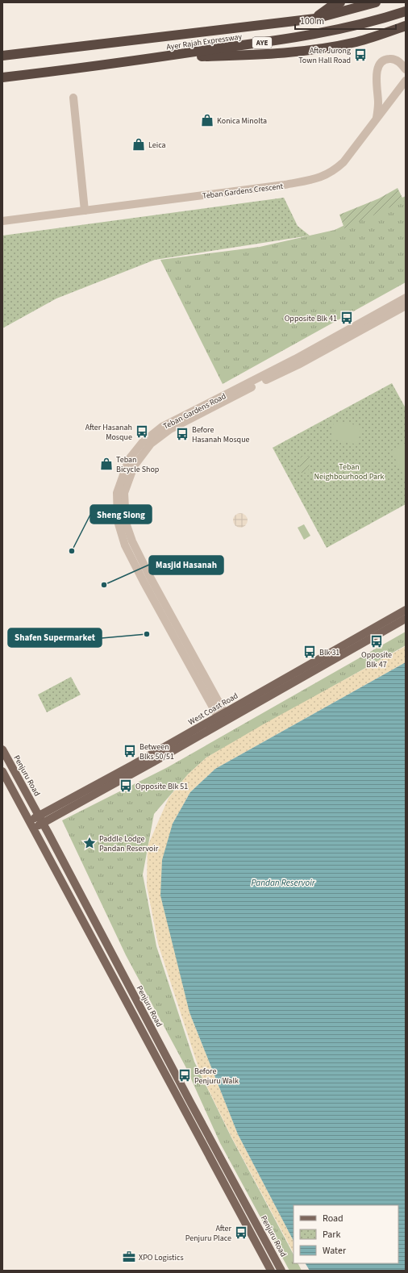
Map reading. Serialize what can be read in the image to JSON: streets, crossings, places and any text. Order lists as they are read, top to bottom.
{
  "streets": {
    "highway": ["Ayer Rajah Expressway", "AYE"],
    "main road": ["West Coast Road", "Penjuru Road"],
    "street": ["Teban Gardens Crescent", "Teban Gardens Road"]
  },
  "crossings": [
    ["Teban Gardens Road", "West Coast Road"],
    ["West Coast Road", "Penjuru Road"]
  ],
  "water": ["Pandan Reservoir"],
  "parks": ["Teban Neighbourhood Park"],
  "places": {
    "bus stop": [
      "After Jurong Town Hall Road",
      "Opposite Blk 41",
      "After Hasanah Mosque",
      "Before Hasanah Mosque",
      "Opposite Blk 47",
      "Blk 31",
      "Between Blks 50/51",
      "Opposite Blk 51",
      "Before Penjuru Walk",
      "After Penjuru Place"
    ],
    "shop": ["Konica Minolta", "Leica", "Teban Bicycle Shop"],
    "other": ["Sheng Siong", "Masjid Hasanah", "Shafen Supermarket"],
    "place": ["Paddle Lodge Pandan Reservoir"],
    "office": ["XPO Logistics"]
  },
  "legend": ["Road", "Park", "Water"],
  "scale_bar": "100 m"
}
